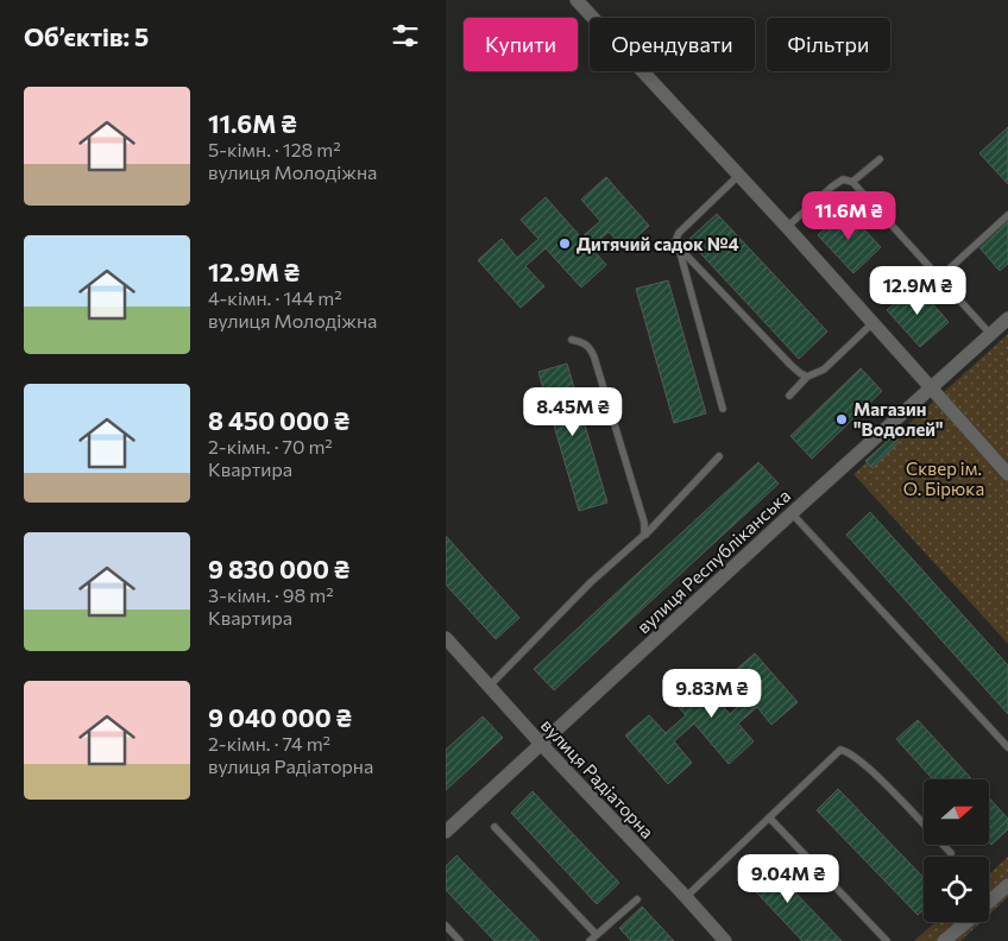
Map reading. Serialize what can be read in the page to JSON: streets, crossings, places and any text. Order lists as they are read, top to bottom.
{
  "streets": {
    "street": ["вулиця Республіканська", "вулиця Радіаторна"]
  },
  "crossings": [
    ["вулиця Республіканська", "вулиця Радіаторна"]
  ],
  "parks": ["Сквер ім. О. Бірюка"],
  "places": ["Дитячий садок №4", "Магазин \"Водолей\""],
  "north": "right",
  "page": {
    "heading": "Об’єктів: 5",
    "chip": ["Купити", "Орендувати", "Фільтри"],
    "list": [
      {
        "name": "11.6M ₴",
        "note": "5-кімн. · 128 m² · вулиця Молодіжна"
      },
      {
        "name": "12.9M ₴",
        "note": "4-кімн. · 144 m² · вулиця Молодіжна"
      },
      {
        "name": "8 450 000 ₴",
        "note": "2-кімн. · 70 m² · Квартира"
      },
      {
        "name": "9 830 000 ₴",
        "note": "3-кімн. · 98 m² · Квартира"
      },
      {
        "name": "9 040 000 ₴",
        "note": "2-кімн. · 74 m² · вулиця Радіаторна"
      }
    ],
    "price": [
      "11.6M ₴",
      "12.9M ₴",
      "8.45M ₴",
      "9.83M ₴",
      "9.04M ₴"
    ]
  }
}
